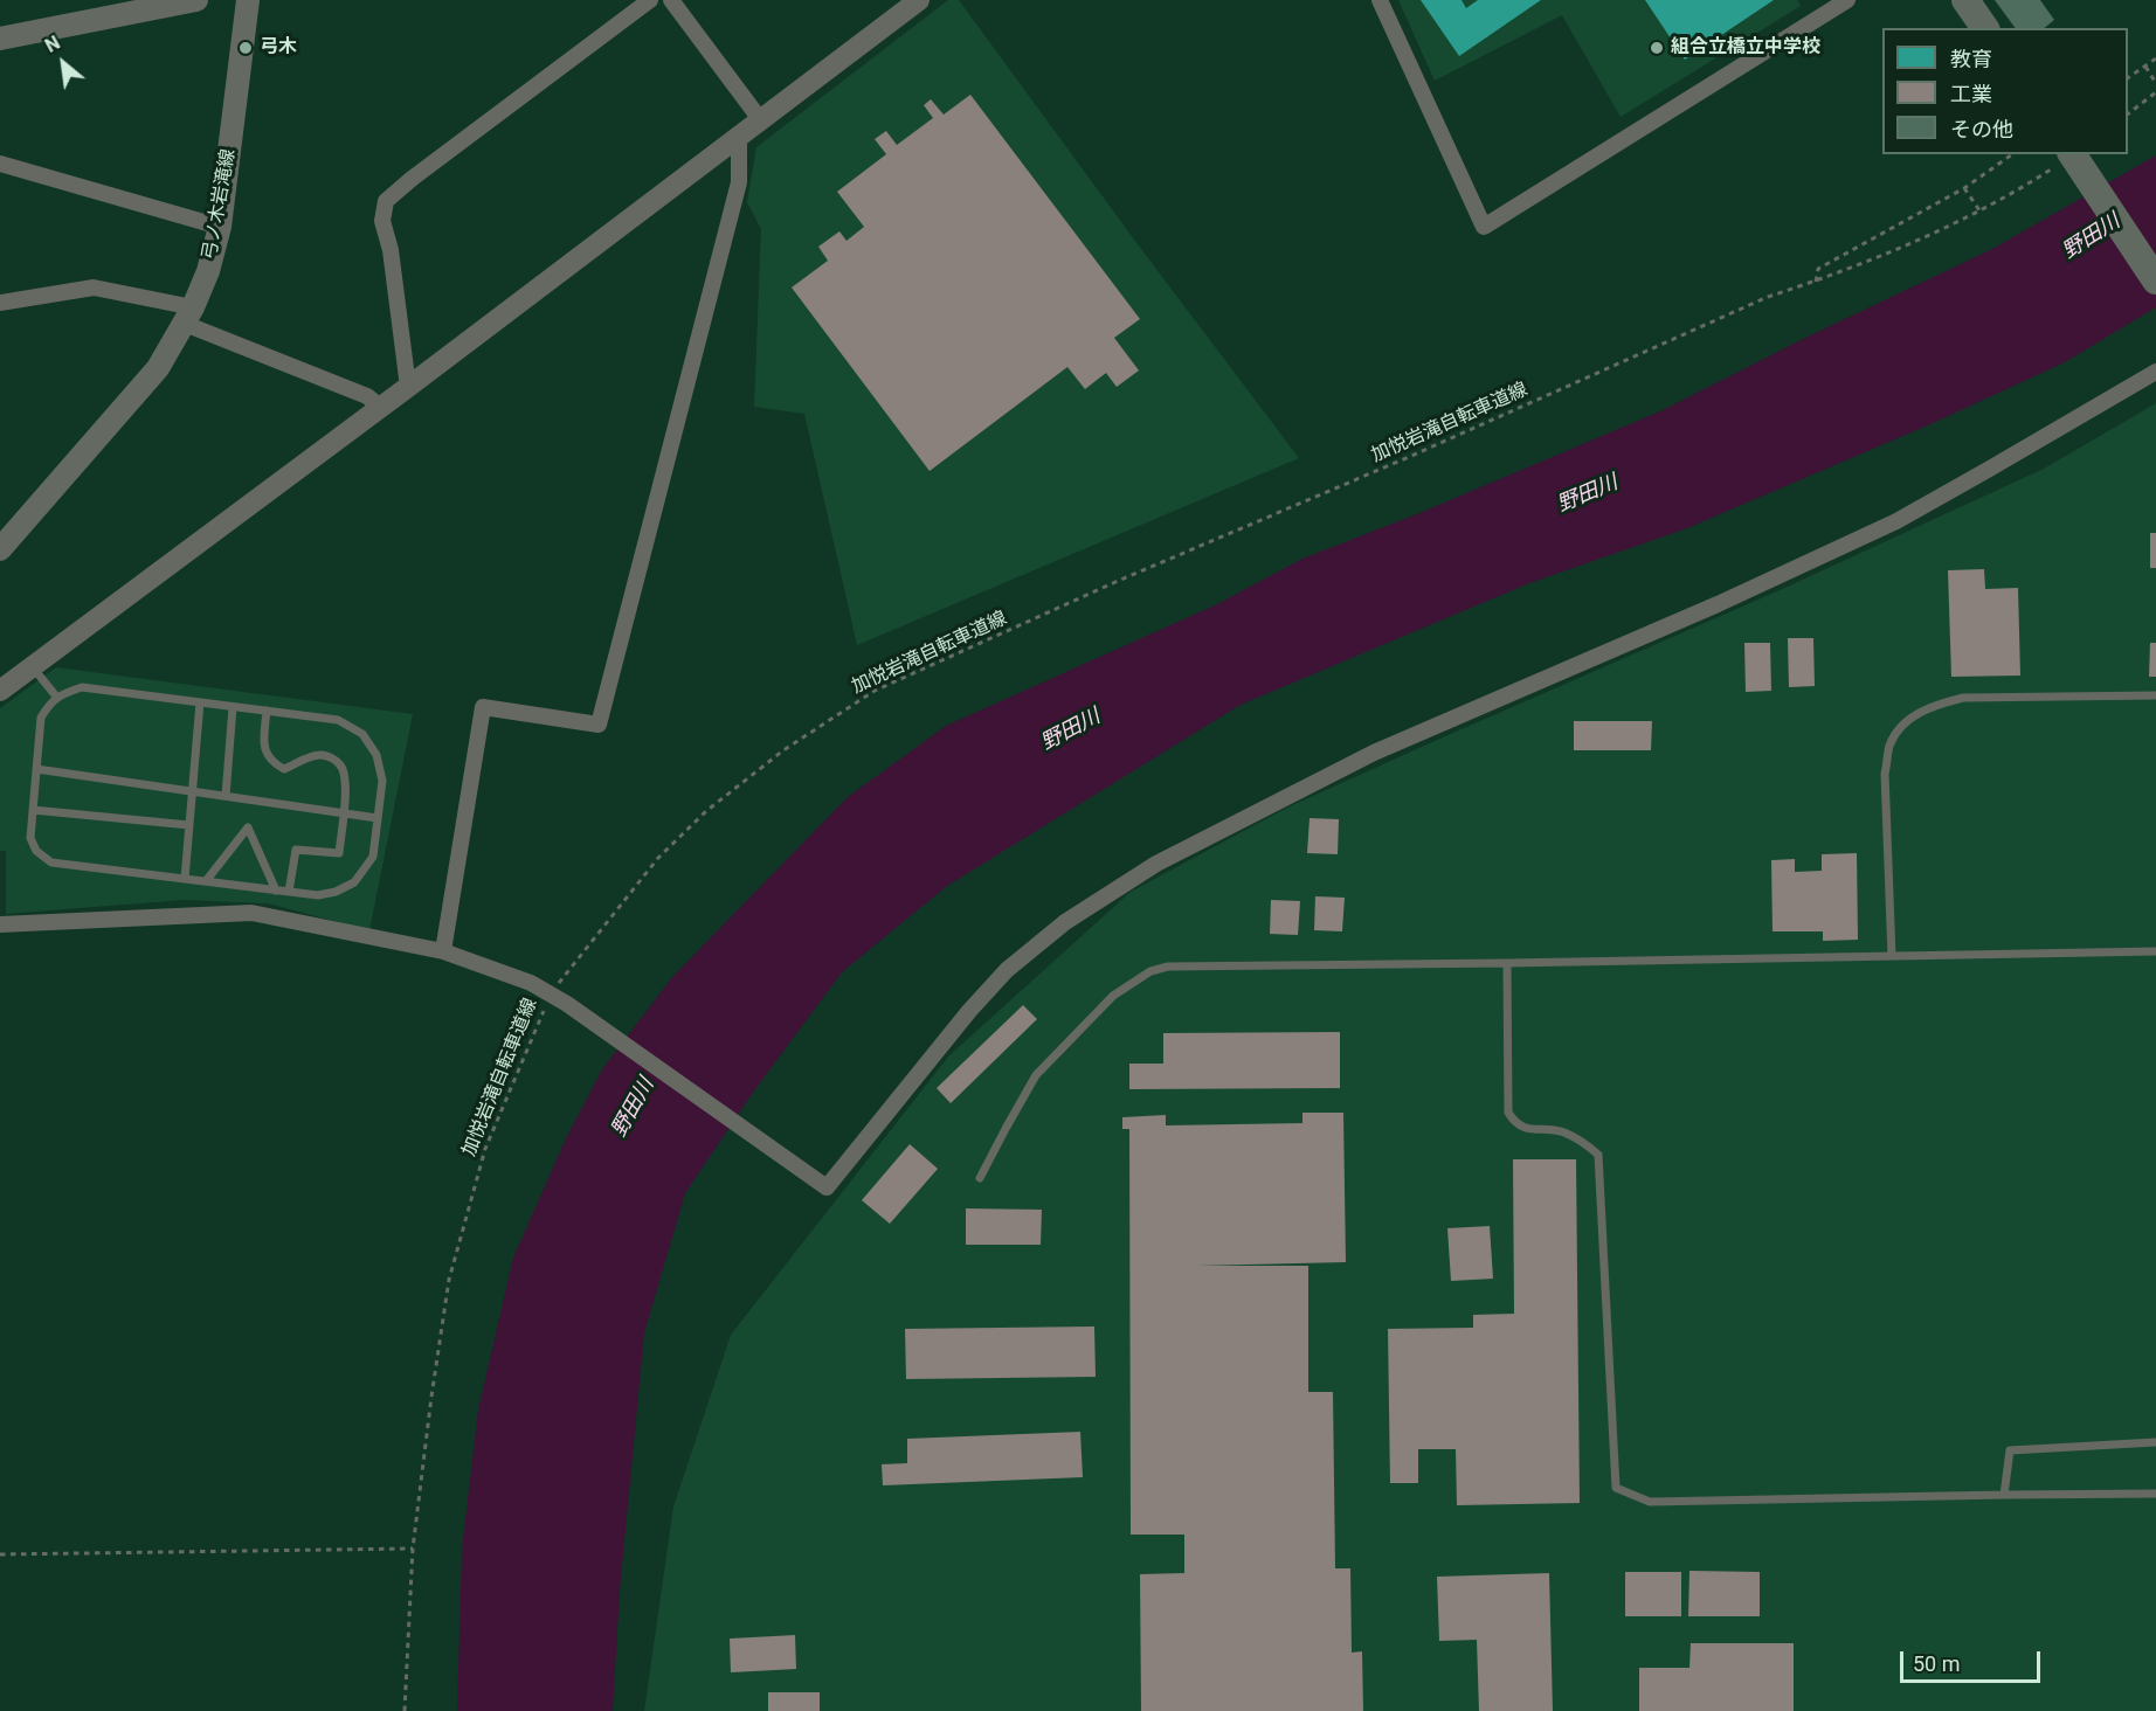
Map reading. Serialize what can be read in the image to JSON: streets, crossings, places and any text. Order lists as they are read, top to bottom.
{
  "streets": {
    "main road": ["弓ノ木岩滝線"],
    "path": ["加悦岩滝自転車道線"]
  },
  "water": ["野田川"],
  "places": ["弓木", "組合立橋立中学校"],
  "legend": ["教育", "工業", "その他"],
  "scale_bar": "50 m",
  "north": "top left"
}
